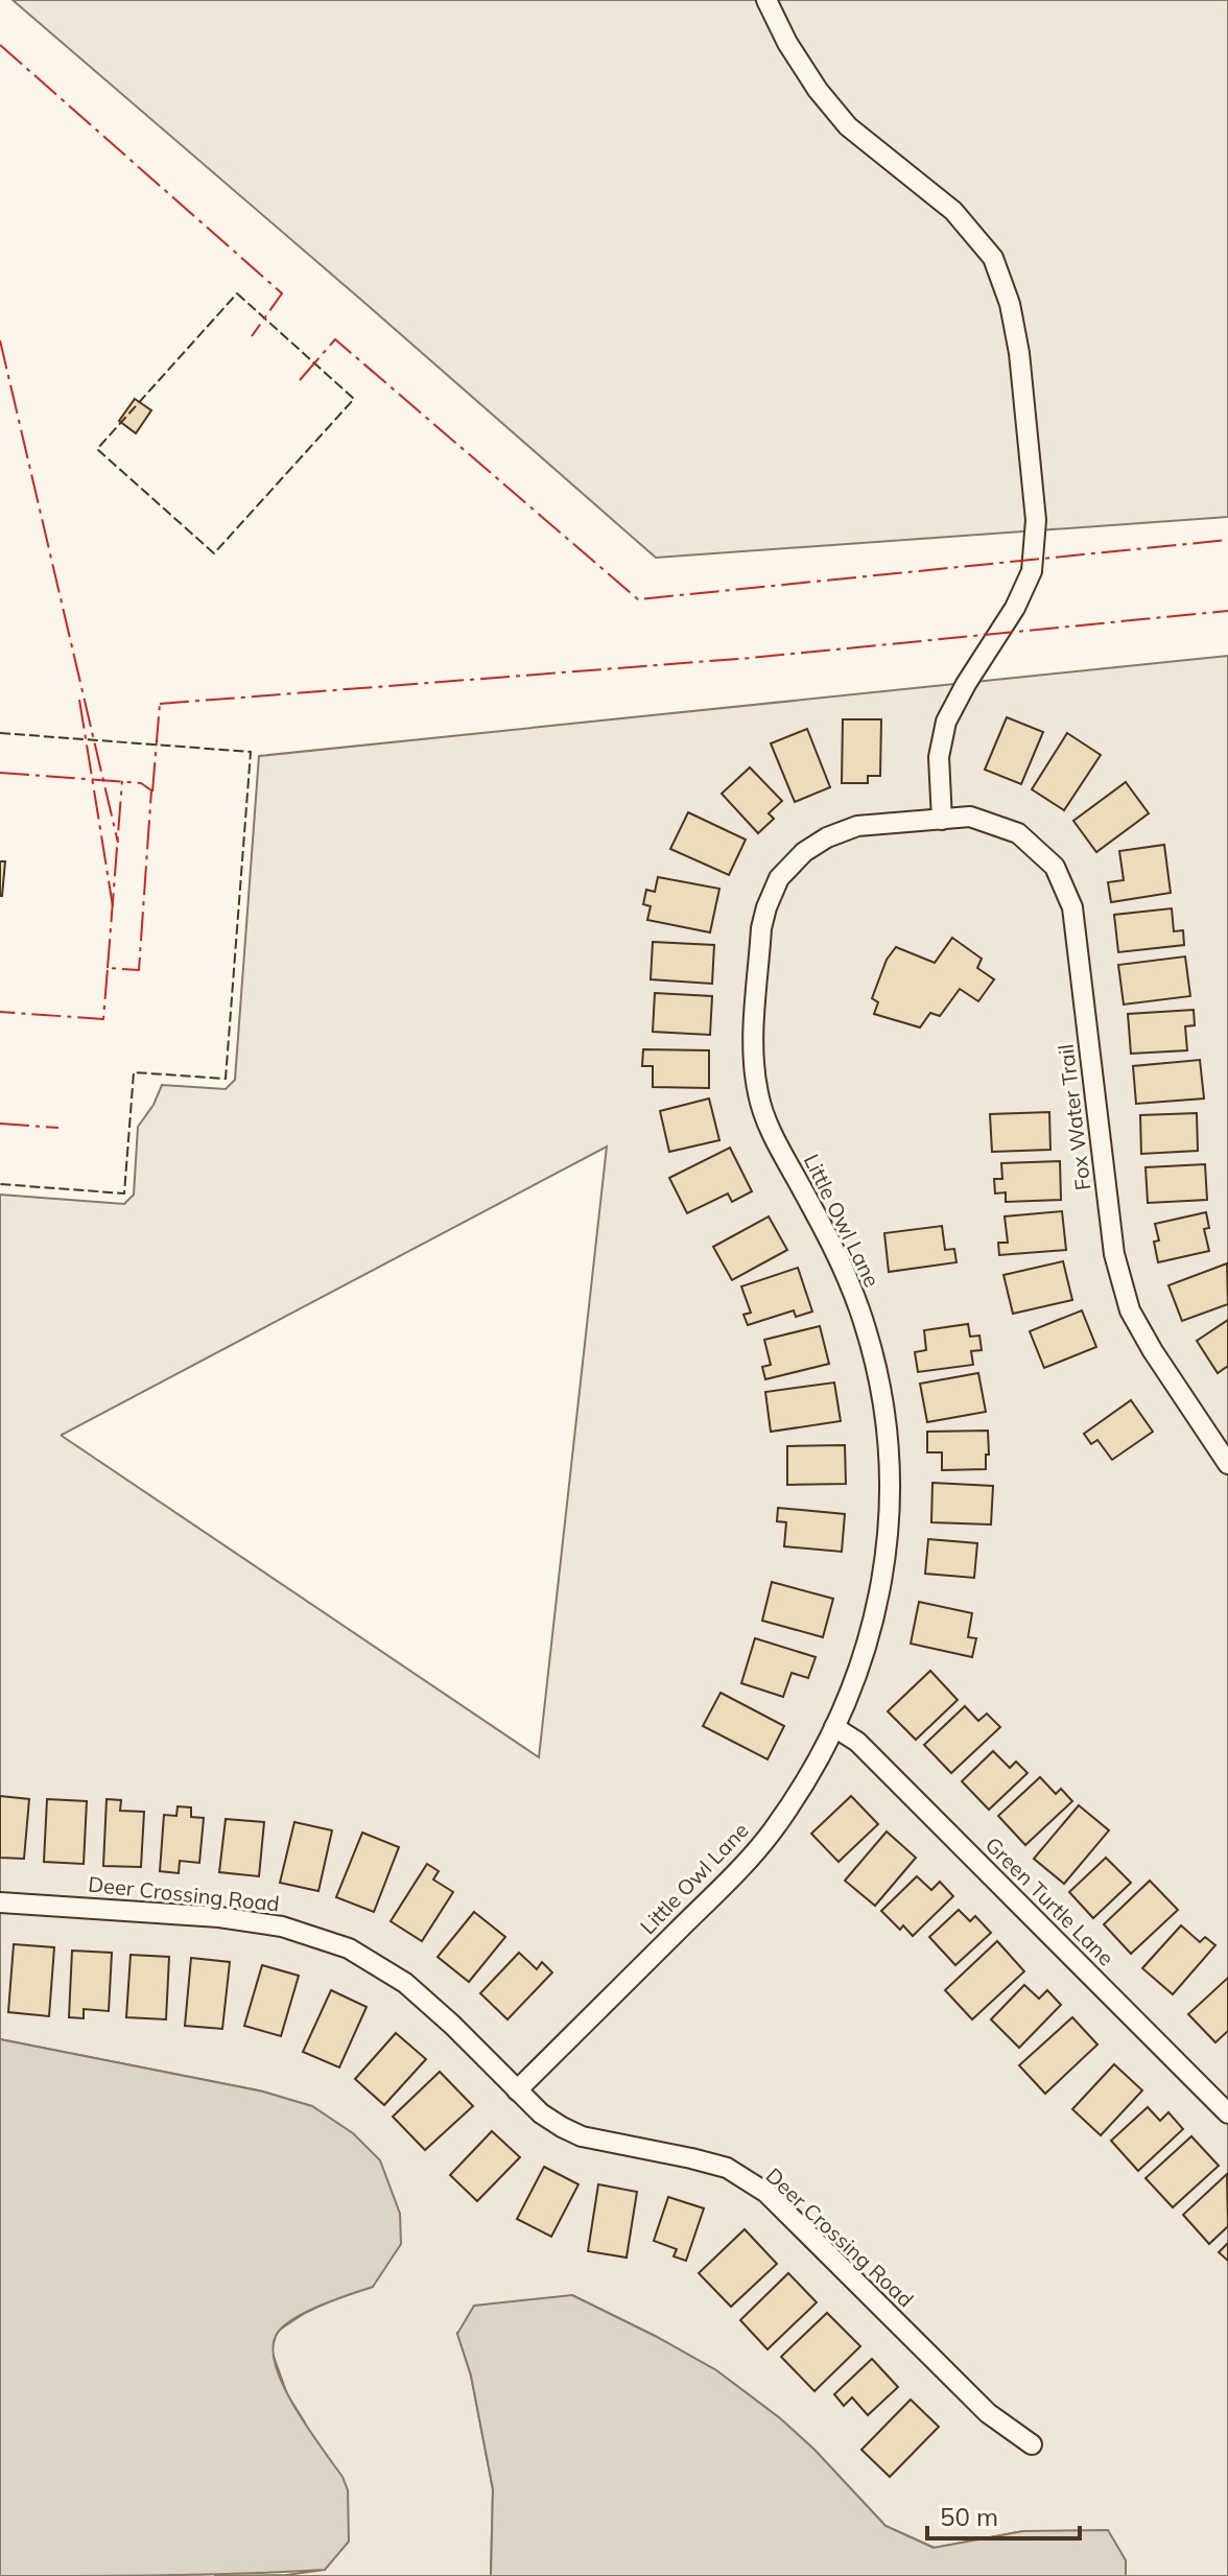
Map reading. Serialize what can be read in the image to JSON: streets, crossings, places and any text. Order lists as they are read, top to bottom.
{
  "streets": {
    "street": [
      "Fox Water Trail",
      "Little Owl Lane",
      "Deer Crossing Road",
      "Green Turtle Lane"
    ]
  },
  "crossings": [
    ["Fox Water Trail", "Little Owl Lane"],
    ["Little Owl Lane", "Deer Crossing Road"],
    ["Little Owl Lane", "Green Turtle Lane"]
  ],
  "scale_bar": "50 m"
}
